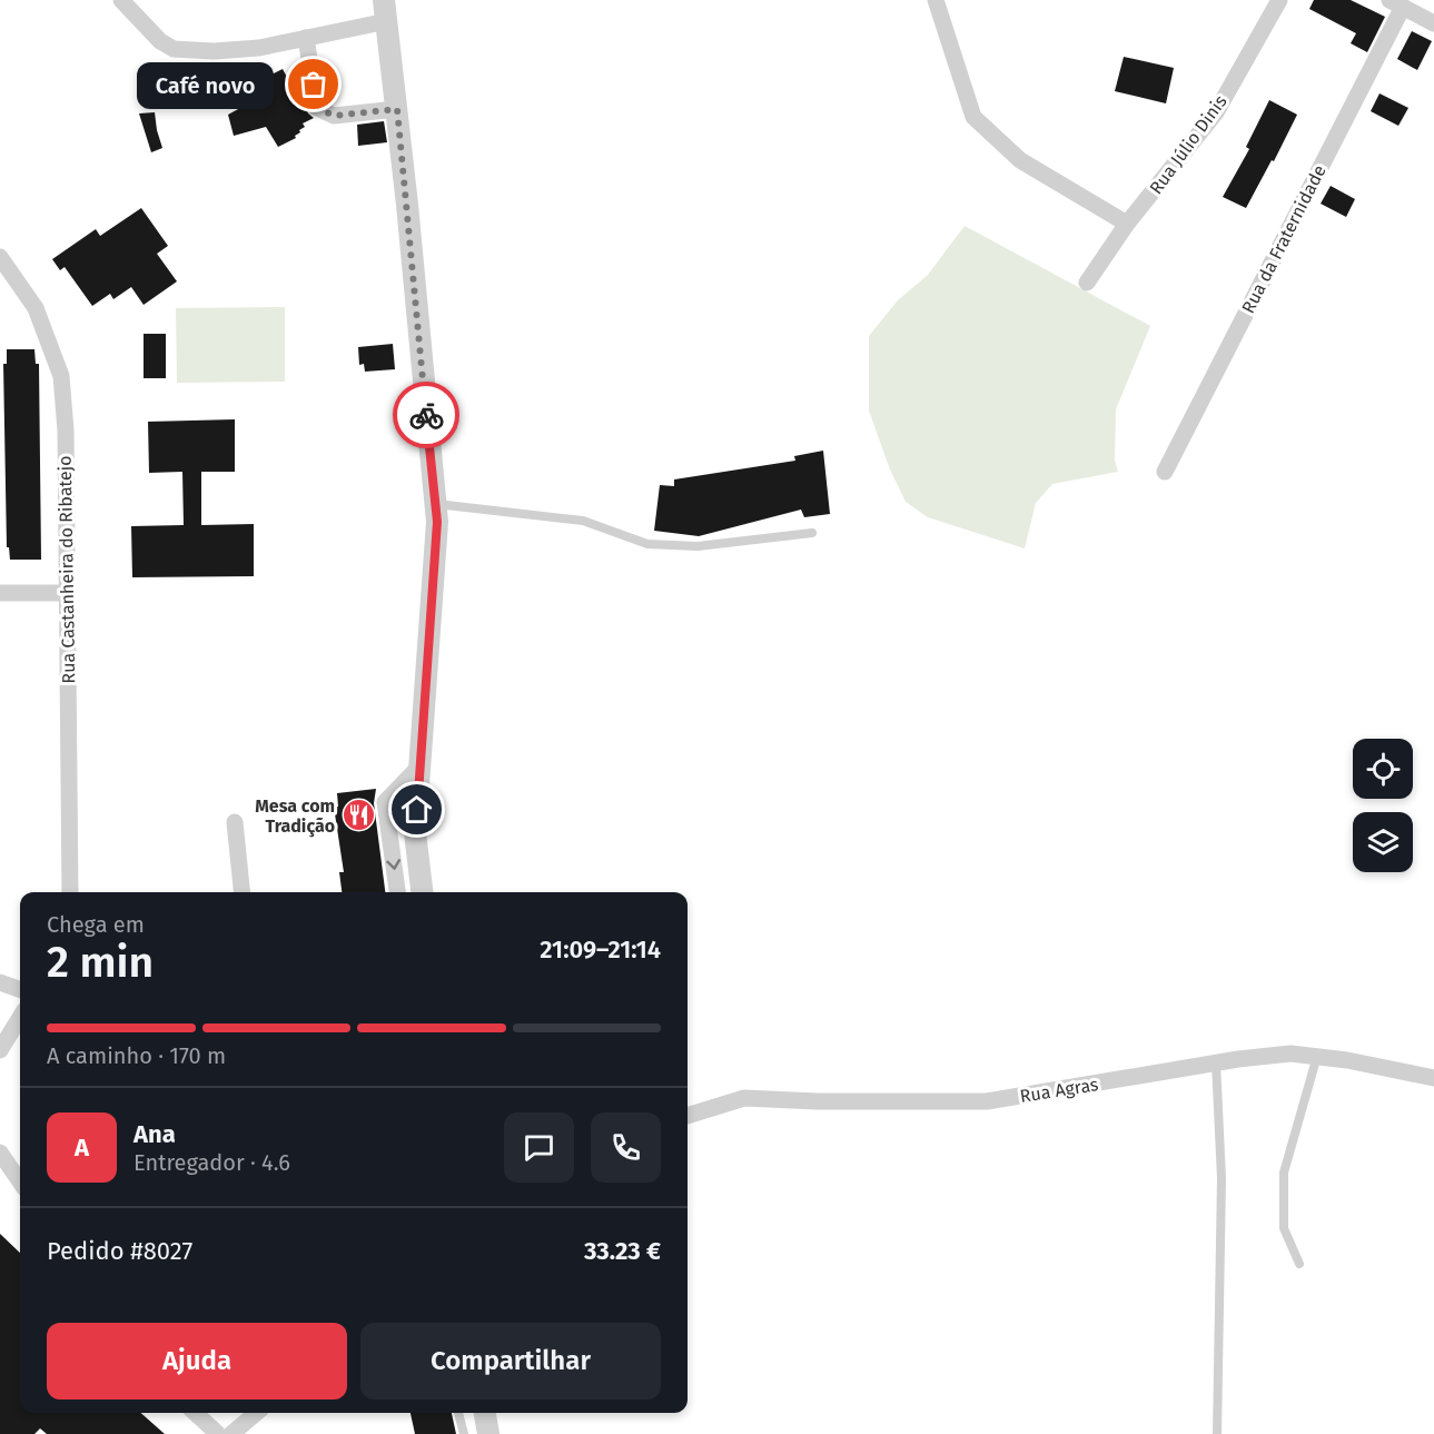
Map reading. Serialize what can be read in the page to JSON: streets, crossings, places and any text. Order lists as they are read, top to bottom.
{
  "streets": {
    "street": [
      "Rua Júlio Dinis",
      "Rua da Fraternidade",
      "Rua Castanheira do Ribatejo",
      "Rua Agras"
    ]
  },
  "places": {
    "other": ["Café novo"],
    "restaurant": ["Mesa com Tradição"]
  },
  "page": {
    "bubble": "Café novo",
    "heading": ["2 min", "Chega em", "21:09–21:14"],
    "panel": [
      "Ana",
      "Entregador · 4.6",
      "Pedido #8027",
      "33.23 €"
    ],
    "bar": "A caminho · 170 m",
    "round": "A",
    "buttons": ["Ajuda", "Compartilhar"]
  }
}
